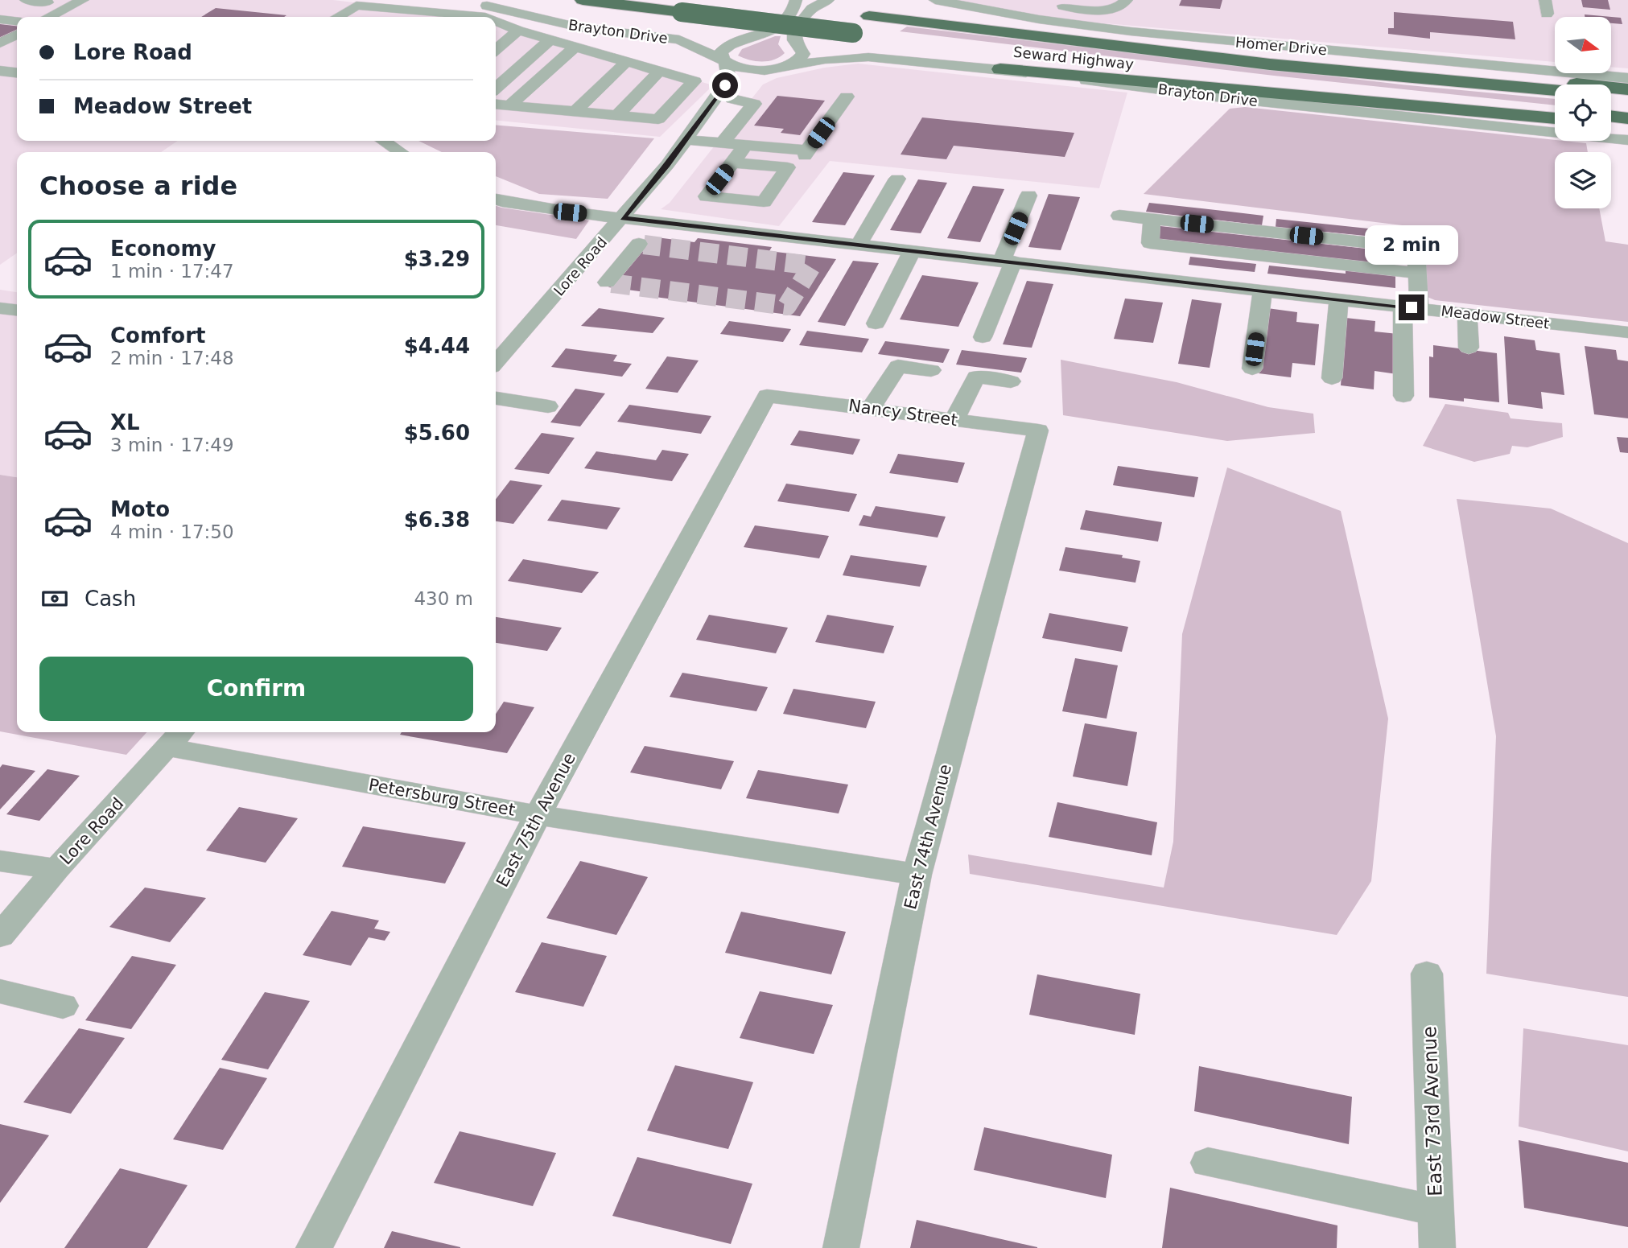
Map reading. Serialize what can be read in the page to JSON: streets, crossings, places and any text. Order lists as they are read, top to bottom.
{
  "streets": {
    "highway": ["Seward Highway"],
    "street": [
      "Brayton Drive",
      "Homer Drive",
      "Lore Road",
      "Meadow Street",
      "Nancy Street",
      "Petersburg Street",
      "East 75th Avenue",
      "East 74th Avenue",
      "East 73rd Avenue"
    ]
  },
  "crossings": [
    ["Brayton Drive", "Lore Road"],
    ["Lore Road", "Meadow Street"],
    ["Lore Road", "Petersburg Street"],
    ["Nancy Street", "East 75th Avenue"],
    ["Nancy Street", "East 74th Avenue"],
    ["Petersburg Street", "East 75th Avenue"],
    ["Petersburg Street", "East 74th Avenue"]
  ],
  "north": "right",
  "page": {
    "banner": ["Lore Road", "Meadow Street"],
    "heading": "Choose a ride",
    "list": [
      {
        "name": "Economy",
        "note": "1 min · 17:47",
        "value": "$3.29"
      },
      {
        "name": "Comfort",
        "note": "2 min · 17:48",
        "value": "$4.44"
      },
      {
        "name": "XL",
        "note": "3 min · 17:49",
        "value": "$5.60"
      },
      {
        "name": "Moto",
        "note": "4 min · 17:50",
        "value": "$6.38"
      }
    ],
    "bubble": "2 min",
    "pay": ["Cash", "430 m"],
    "buttons": "Confirm"
  }
}
